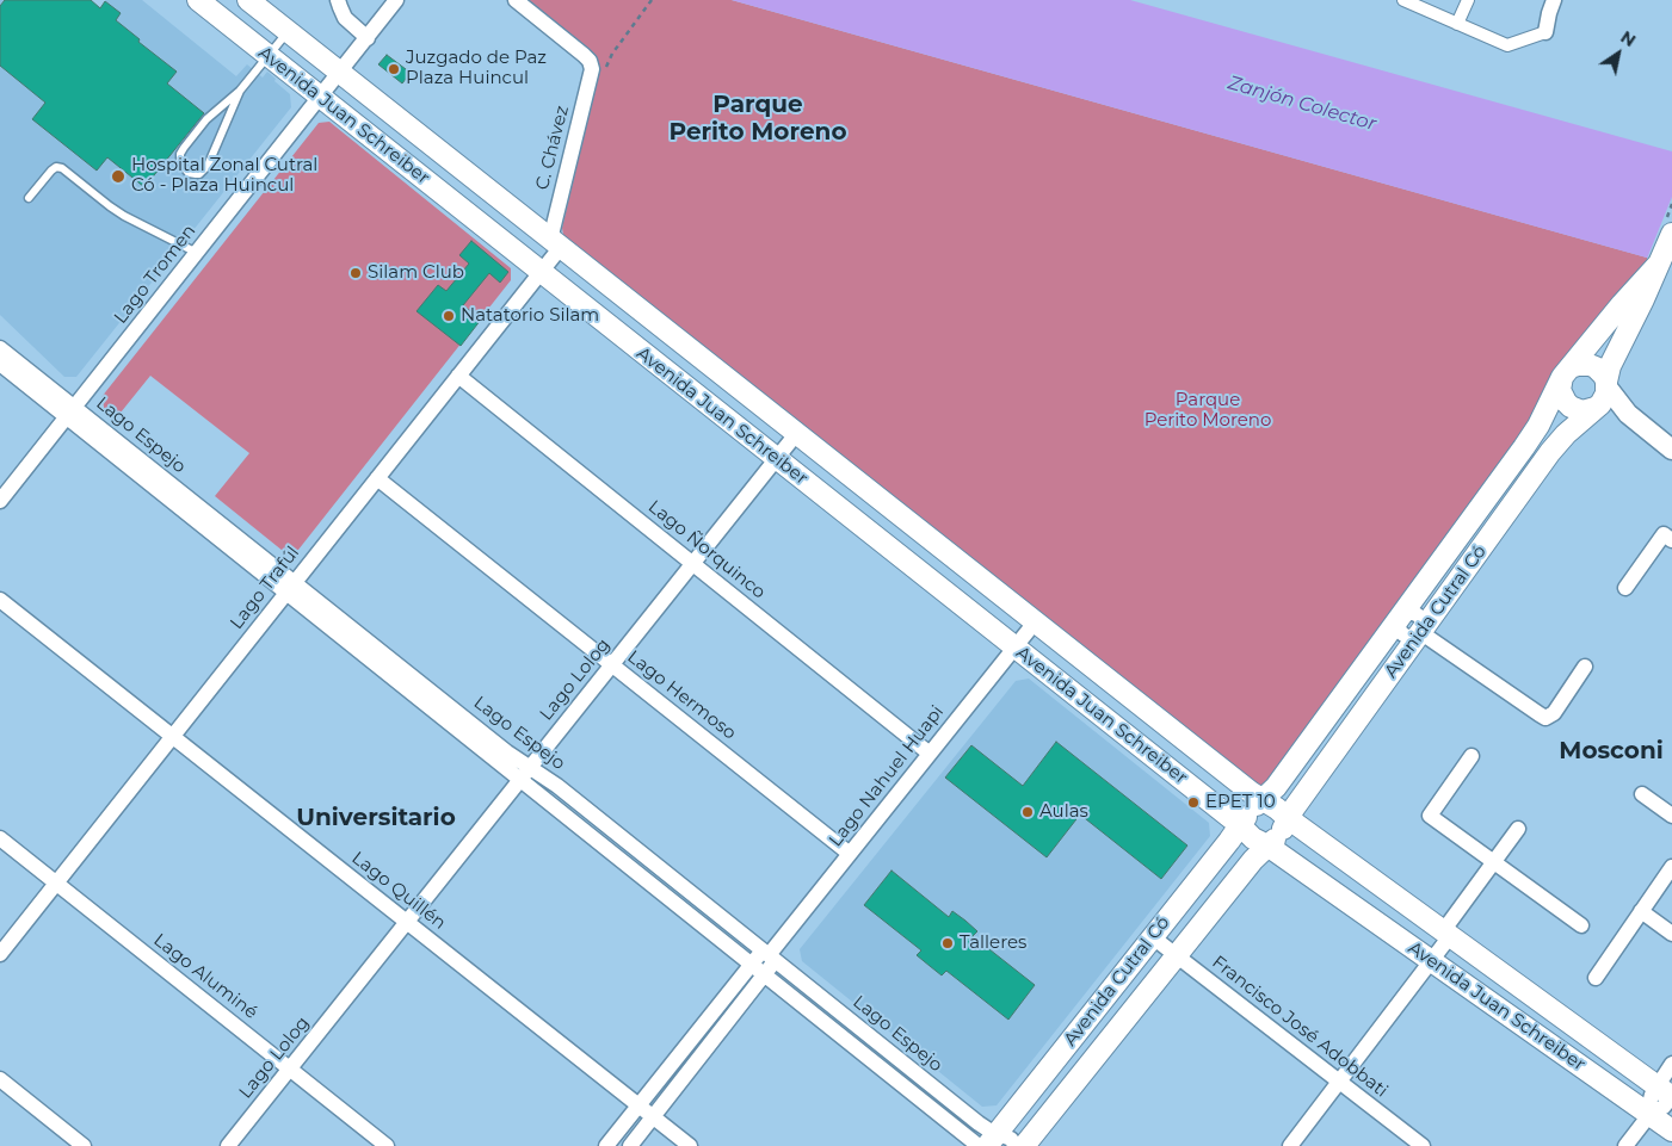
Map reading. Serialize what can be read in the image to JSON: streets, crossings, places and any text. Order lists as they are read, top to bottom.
{
  "streets": {
    "main road": ["Avenida Juan Schreiber", "Avenida Cutral Có"],
    "street": [
      "C. Chávez",
      "Lago Tromen",
      "Lago Espejo",
      "Lago Ñorquinco",
      "Lago Trafúl",
      "Lago Lolog",
      "Lago Hermoso",
      "Lago Nahuel Huapi",
      "Lago Quillén",
      "Lago Aluminé",
      "Francisco José Adobbati"
    ]
  },
  "crossings": [
    ["Avenida Juan Schreiber", "C. Chávez"],
    ["Avenida Juan Schreiber", "Lago Tromen"],
    ["Avenida Juan Schreiber", "Lago Trafúl"],
    ["Avenida Juan Schreiber", "Avenida Cutral Có"],
    ["Avenida Juan Schreiber", "Lago Lolog"],
    ["Avenida Juan Schreiber", "Lago Nahuel Huapi"],
    ["C. Chávez", "Lago Trafúl"],
    ["Lago Tromen", "Lago Espejo"],
    ["Lago Espejo", "Lago Trafúl"],
    ["Lago Espejo", "Avenida Cutral Có"],
    ["Lago Espejo", "Lago Lolog"],
    ["Lago Espejo", "Lago Nahuel Huapi"],
    ["Lago Ñorquinco", "Lago Trafúl"],
    ["Lago Ñorquinco", "Lago Lolog"],
    ["Lago Ñorquinco", "Lago Nahuel Huapi"],
    ["Lago Trafúl", "Lago Hermoso"],
    ["Lago Trafúl", "Lago Quillén"],
    ["Lago Trafúl", "Lago Aluminé"],
    ["Avenida Cutral Có", "Francisco José Adobbati"],
    ["Lago Lolog", "Lago Hermoso"],
    ["Lago Lolog", "Lago Quillén"],
    ["Lago Lolog", "Lago Aluminé"],
    ["Lago Hermoso", "Lago Nahuel Huapi"],
    ["Lago Nahuel Huapi", "Lago Quillén"]
  ],
  "districts": ["Parque Perito Moreno", "Mosconi", "Universitario"],
  "water": ["Zanjón Colector"],
  "parks": ["Parque Perito Moreno"],
  "places": [
    "Juzgado de Paz Plaza Huincul",
    "Hospital Zonal Cutral Có - Plaza Huincul",
    "Silam Club",
    "Natatorio Silam",
    "EPET 10",
    "Aulas",
    "Talleres"
  ],
  "north": "top right"
}
